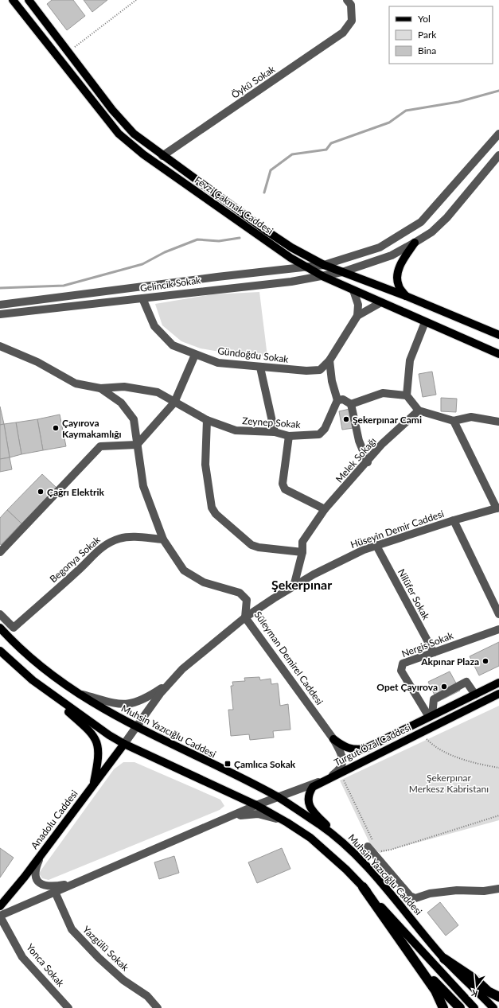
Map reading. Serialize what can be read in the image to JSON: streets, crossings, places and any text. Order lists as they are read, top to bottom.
{
  "streets": {
    "main road": [
      "Fevzi Çakmak Caddesi",
      "Muhsin Yazıcığlu Caddesi",
      "Turgut Özal Caddesi",
      "Anadolu Caddesi"
    ],
    "street": [
      "Öykü Sokak",
      "Gelincik Sokak",
      "Gündoğdu Sokak",
      "Zeynep Sokak",
      "Melek Sokağı",
      "Hüseyin Demir Caddesi",
      "Begonya Sokak",
      "Nilüfer Sokak",
      "Nergis Sokak",
      "Süleyman Demirel Caddesi",
      "Yazgülü Sokak",
      "Yonca Sokak"
    ]
  },
  "crossings": [
    ["Öykü Sokak", "Fevzi Çakmak Caddesi"],
    ["Fevzi Çakmak Caddesi", "Gelincik Sokak"],
    ["Gelincik Sokak", "Gündoğdu Sokak"],
    ["Zeynep Sokak", "Süleyman Demirel Caddesi"],
    ["Melek Sokağı", "Hüseyin Demir Caddesi"],
    ["Hüseyin Demir Caddesi", "Nilüfer Sokak"],
    ["Hüseyin Demir Caddesi", "Süleyman Demirel Caddesi"],
    ["Hüseyin Demir Caddesi", "Muhsin Yazıcığlu Caddesi"],
    ["Hüseyin Demir Caddesi", "Anadolu Caddesi"],
    ["Begonya Sokak", "Süleyman Demirel Caddesi"],
    ["Nilüfer Sokak", "Nergis Sokak"],
    ["Nergis Sokak", "Turgut Özal Caddesi"],
    ["Süleyman Demirel Caddesi", "Turgut Özal Caddesi"],
    ["Muhsin Yazıcığlu Caddesi", "Turgut Özal Caddesi"]
  ],
  "districts": ["Şekerpınar"],
  "parks": ["Şekerpınar Merkesz Kabristanı"],
  "places": {
    "other": [
      "Şekerpınar Cami",
      "Çayırova Kaymakamlığı",
      "Çağrı Elektrik",
      "Akpınar Plaza",
      "Opet Çayırova"
    ],
    "transit": ["Çamlıca Sokak"]
  },
  "legend": ["Yol", "Park", "Bina"],
  "north": "bottom"
}
